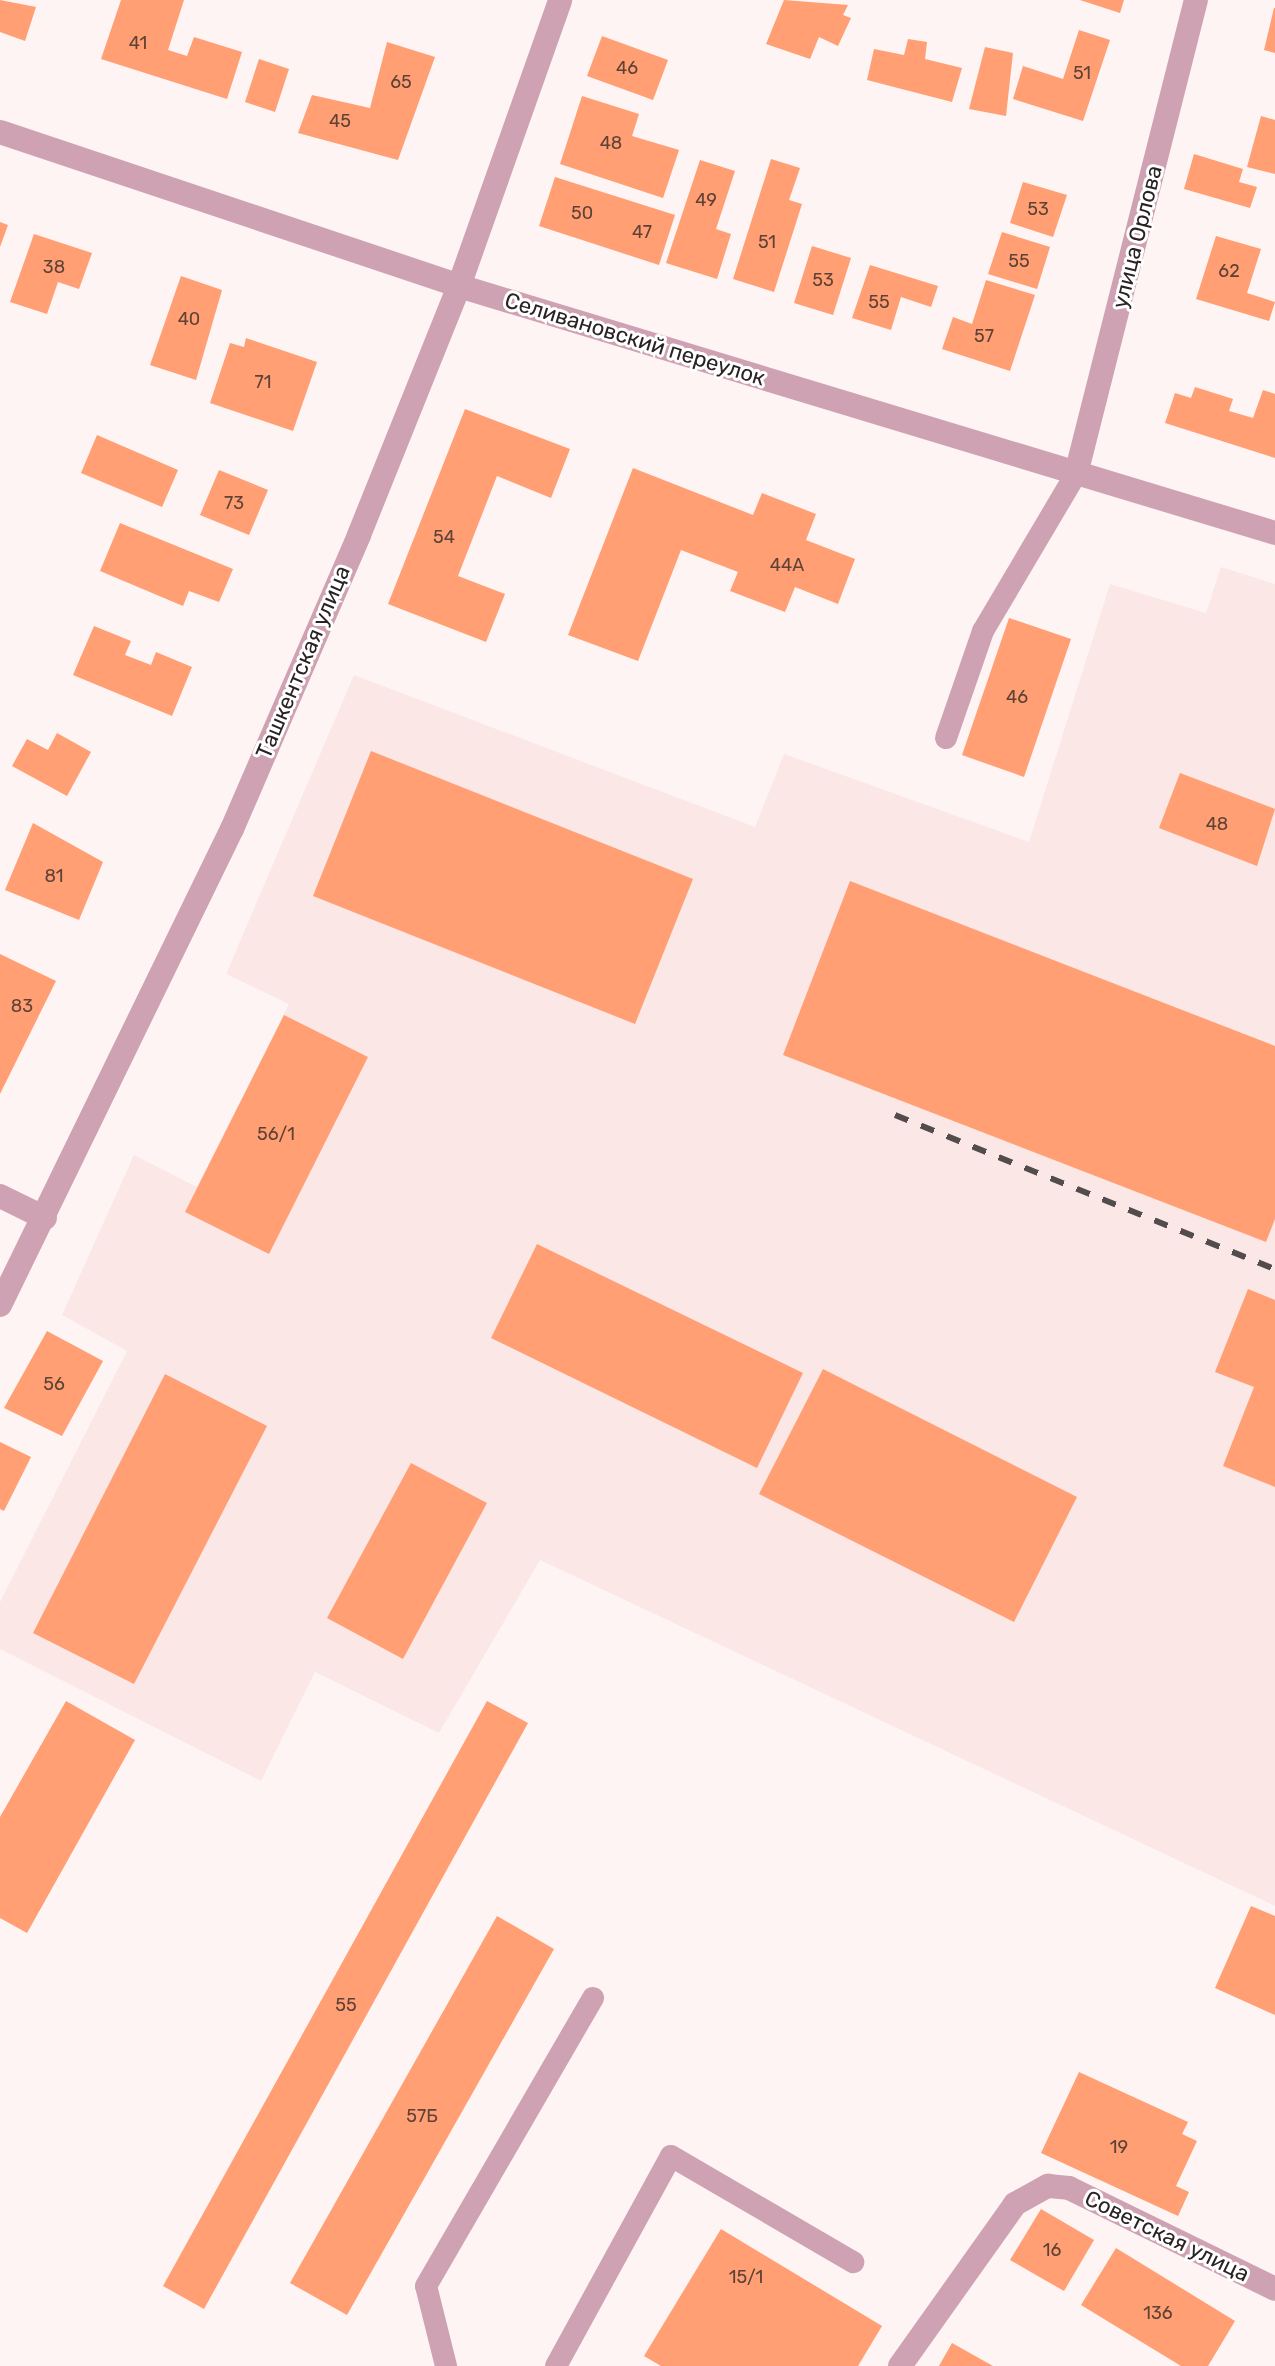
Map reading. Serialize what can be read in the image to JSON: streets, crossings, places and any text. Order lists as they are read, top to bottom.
{
  "streets": {
    "street": [
      "улица Орлова",
      "Селивановский переулок",
      "Ташкентская улица",
      "Советская улица"
    ]
  },
  "crossings": [
    ["улица Орлова", "Селивановский переулок"],
    ["Селивановский переулок", "Ташкентская улица"]
  ],
  "house_numbers": [
    "41",
    "46",
    "51",
    "65",
    "45",
    "48",
    "49",
    "53",
    "50",
    "47",
    "51",
    "55",
    "38",
    "62",
    "53",
    "55",
    "40",
    "57",
    "71",
    "73",
    "54",
    "44А",
    "46",
    "48",
    "81",
    "83",
    "56/1",
    "56",
    "55",
    "57Б",
    "19",
    "16",
    "15/1",
    "136"
  ]
}
